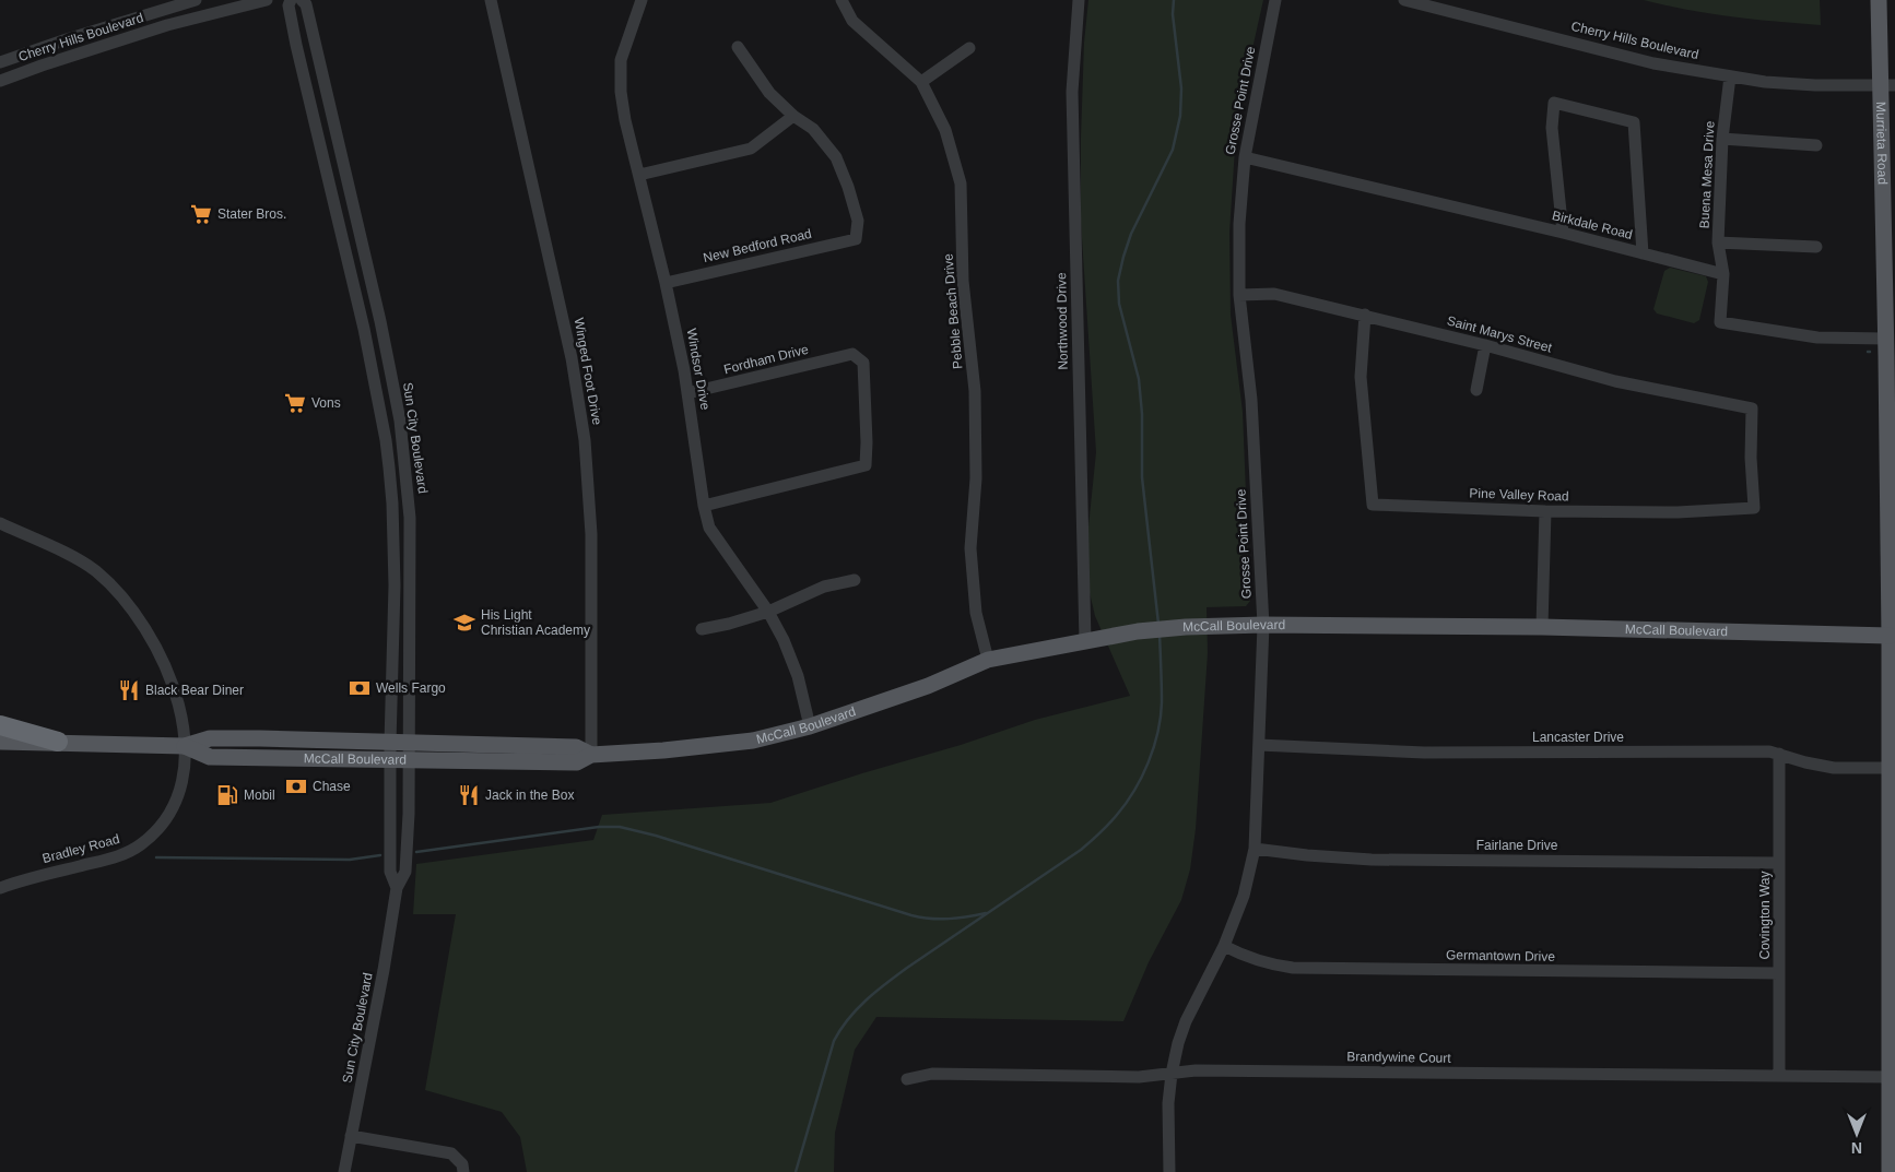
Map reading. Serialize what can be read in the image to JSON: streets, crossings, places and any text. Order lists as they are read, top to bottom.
{
  "streets": {
    "main road": ["Murrieta Road", "McCall Boulevard"],
    "street": [
      "Cherry Hills Boulevard",
      "Grosse Point Drive",
      "Buena Mesa Drive",
      "Birkdale Road",
      "New Bedford Road",
      "Pebble Beach Drive",
      "Northwood Drive",
      "Saint Marys Street",
      "Fordham Drive",
      "Windsor Drive",
      "Winged Foot Drive",
      "Sun City Boulevard",
      "Pine Valley Road",
      "Lancaster Drive",
      "Fairlane Drive",
      "Bradley Road",
      "Covington Way",
      "Germantown Drive",
      "Brandywine Court"
    ]
  },
  "crossings": [
    ["Cherry Hills Boulevard", "Murrieta Road"],
    ["Cherry Hills Boulevard", "Buena Mesa Drive"],
    ["Grosse Point Drive", "Birkdale Road"],
    ["Grosse Point Drive", "Saint Marys Street"],
    ["Grosse Point Drive", "McCall Boulevard"],
    ["Grosse Point Drive", "Lancaster Drive"],
    ["Grosse Point Drive", "Fairlane Drive"],
    ["Grosse Point Drive", "Germantown Drive"],
    ["Grosse Point Drive", "Brandywine Court"],
    ["Murrieta Road", "McCall Boulevard"],
    ["Murrieta Road", "Lancaster Drive"],
    ["Murrieta Road", "Brandywine Court"],
    ["Buena Mesa Drive", "Birkdale Road"],
    ["New Bedford Road", "Windsor Drive"],
    ["Pebble Beach Drive", "McCall Boulevard"],
    ["Northwood Drive", "McCall Boulevard"],
    ["Saint Marys Street", "Pine Valley Road"],
    ["Fordham Drive", "Windsor Drive"],
    ["Windsor Drive", "McCall Boulevard"],
    ["Winged Foot Drive", "McCall Boulevard"],
    ["Sun City Boulevard", "McCall Boulevard"],
    ["McCall Boulevard", "Bradley Road"],
    ["Lancaster Drive", "Covington Way"],
    ["Fairlane Drive", "Covington Way"],
    ["Covington Way", "Germantown Drive"],
    ["Covington Way", "Brandywine Court"]
  ],
  "places": {
    "supermarket": ["Stater Bros.", "Vons"],
    "school or university": ["His Light Christian Academy"],
    "bank": ["Wells Fargo", "Chase"],
    "restaurant": ["Black Bear Diner", "Jack in the Box"],
    "fuel station": ["Mobil"]
  },
  "north": "bottom"
}
